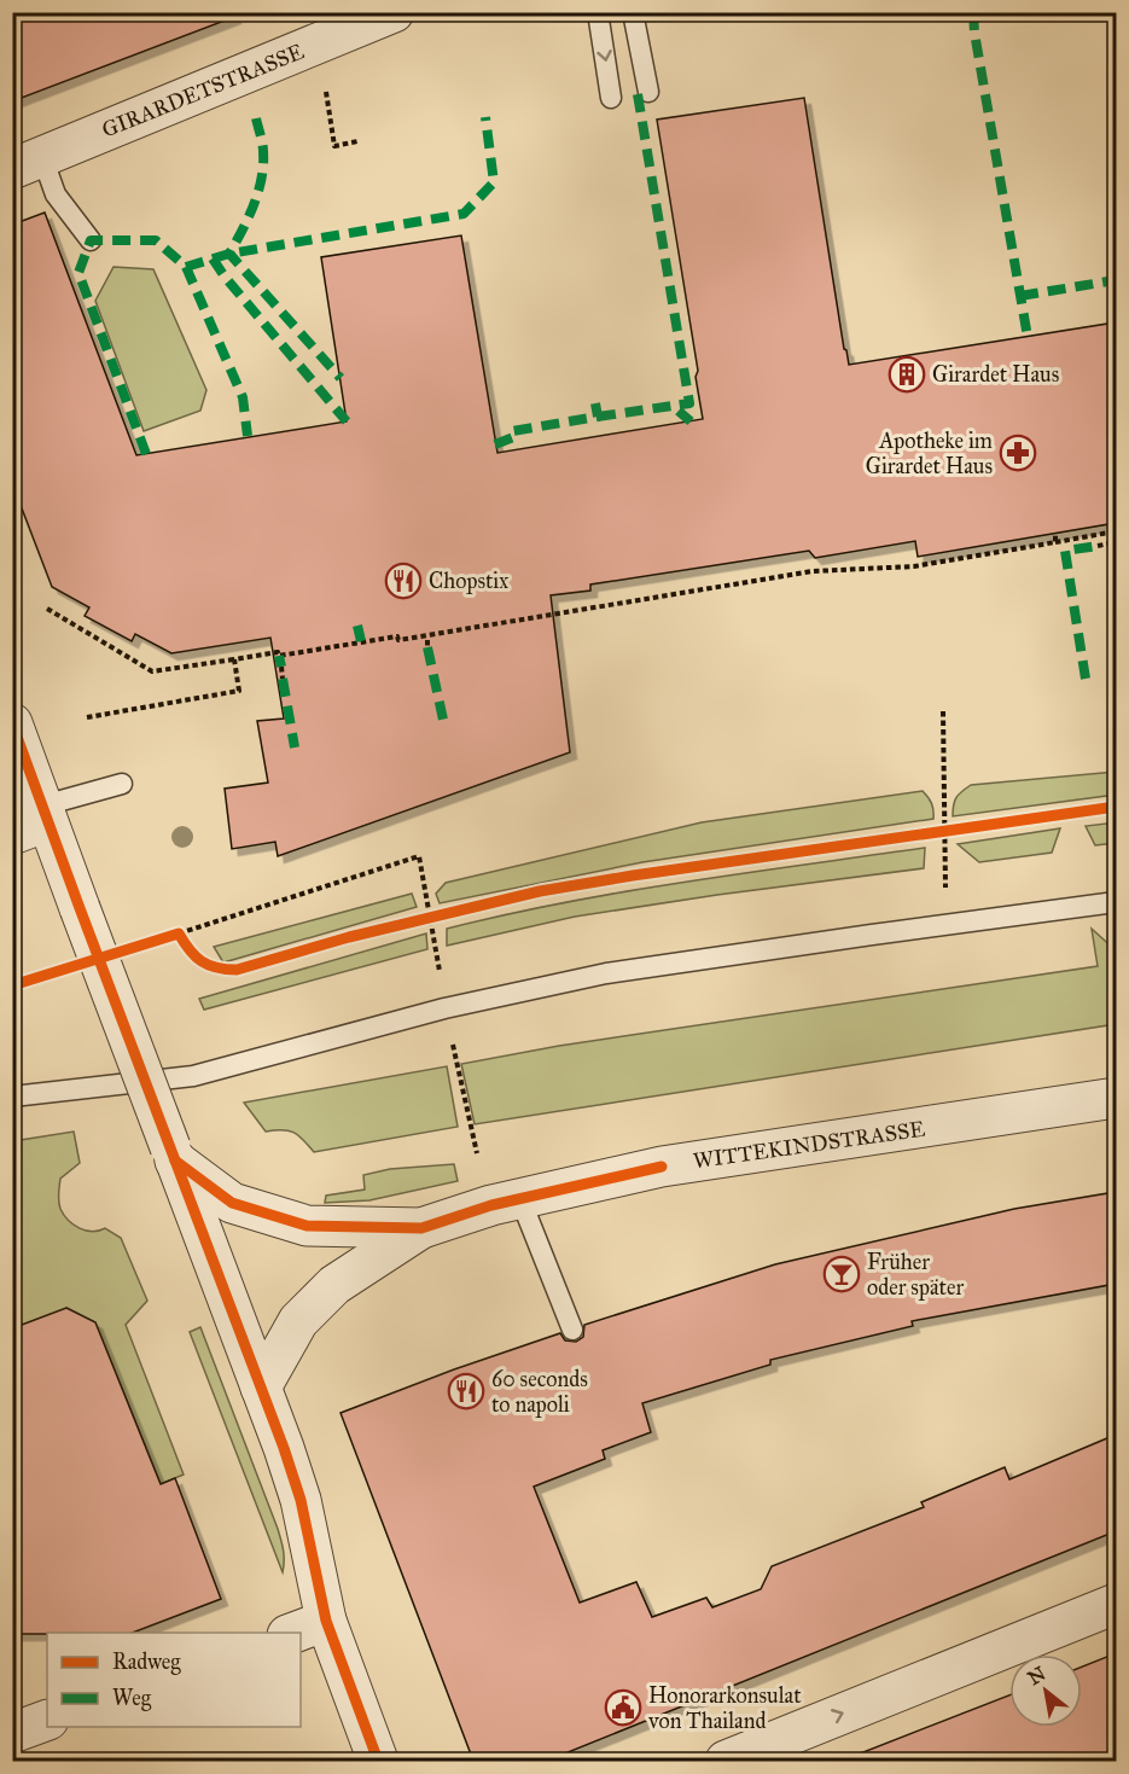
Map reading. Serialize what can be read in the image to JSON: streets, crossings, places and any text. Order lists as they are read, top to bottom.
{
  "streets": {
    "street": ["GIRARDETSTRASSE", "WITTEKINDSTRASSE"]
  },
  "places": {
    "building": ["Girardet Haus"],
    "pharmacy": ["Apotheke im Girardet Haus"],
    "restaurant": ["Chopstix", "60 seconds to napoli"],
    "bar": ["Früher oder später"],
    "public building": ["Honorarkonsulat von Thailand"]
  },
  "legend": ["Radweg", "Weg"],
  "north": "top left"
}
